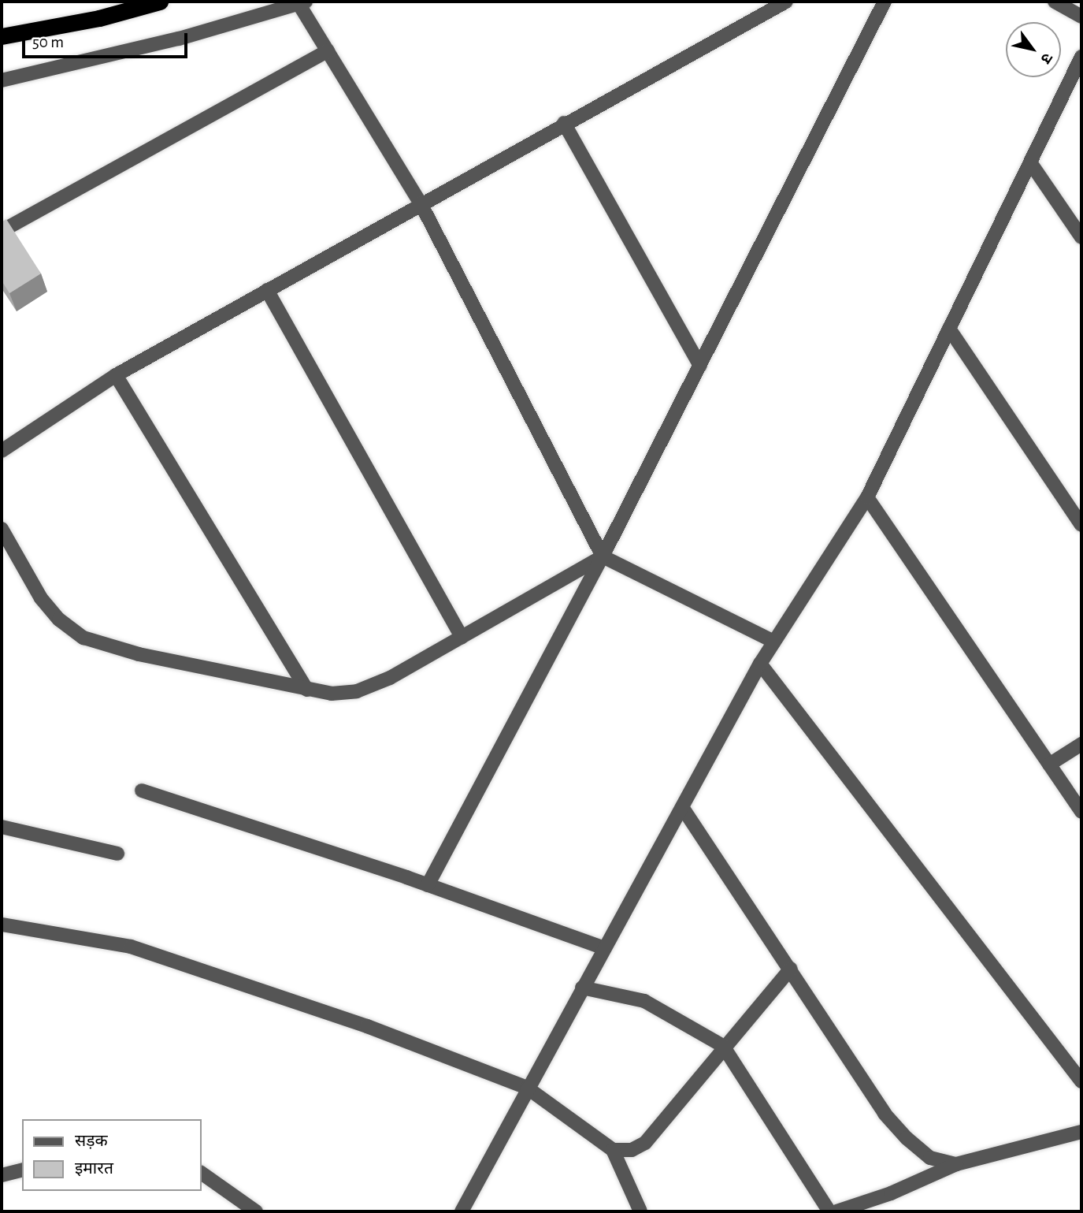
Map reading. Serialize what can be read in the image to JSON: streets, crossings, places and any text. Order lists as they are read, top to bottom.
{
  "legend": ["सड़क", "इमारत"],
  "scale_bar": "50 m",
  "north": "bottom right"
}
